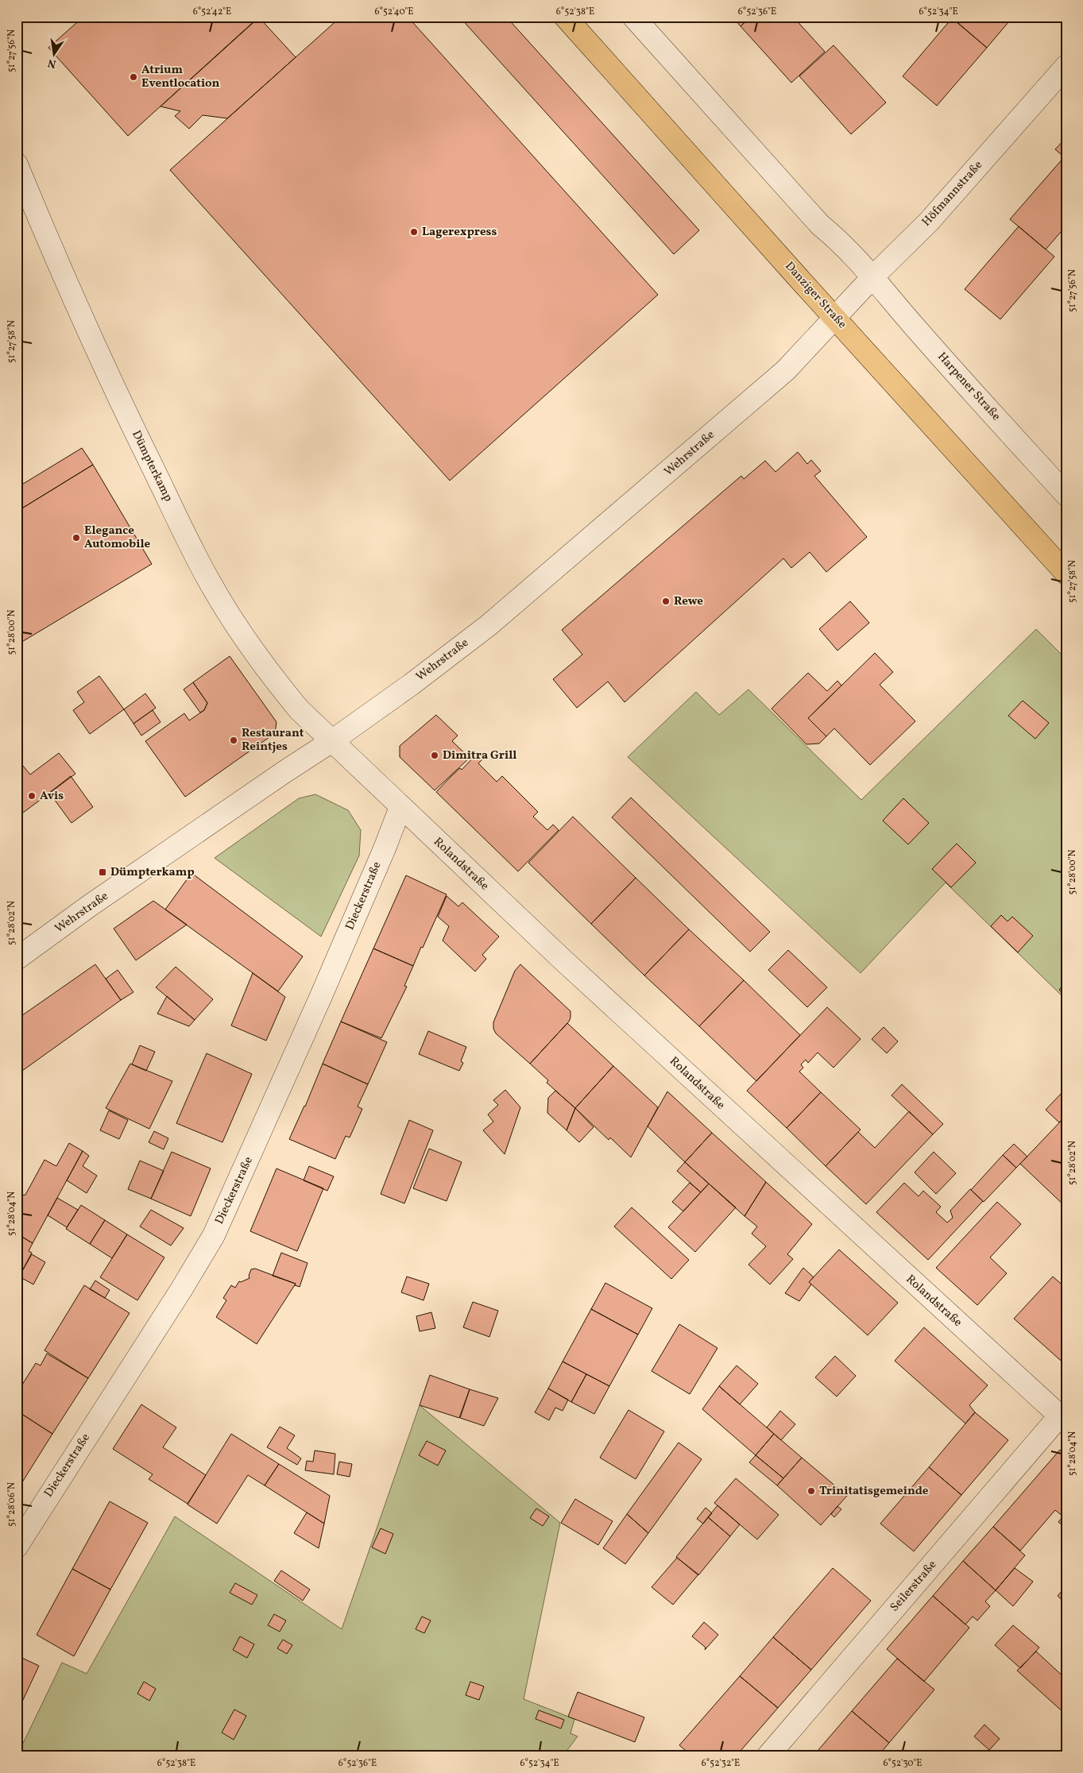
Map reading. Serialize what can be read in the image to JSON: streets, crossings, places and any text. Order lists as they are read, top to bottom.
{
  "streets": {
    "main road": ["Danziger Straße"],
    "street": [
      "Höfmannstraße",
      "Harpener Straße",
      "Wehrstraße",
      "Dümpterkamp",
      "Rolandstraße",
      "Dieckerstraße",
      "Seilerstraße"
    ]
  },
  "crossings": [
    ["Höfmannstraße", "Danziger Straße"],
    ["Höfmannstraße", "Harpener Straße"],
    ["Höfmannstraße", "Wehrstraße"],
    ["Danziger Straße", "Wehrstraße"],
    ["Wehrstraße", "Dümpterkamp"],
    ["Wehrstraße", "Rolandstraße"],
    ["Dümpterkamp", "Rolandstraße"],
    ["Rolandstraße", "Dieckerstraße"],
    ["Rolandstraße", "Seilerstraße"]
  ],
  "places": {
    "other": [
      "Atrium Eventlocation",
      "Lagerexpress",
      "Elegance Automobile",
      "Rewe",
      "Restaurant Reintjes",
      "Dimitra Grill",
      "Avis",
      "Trinitatisgemeinde"
    ],
    "transit": ["Dümpterkamp"]
  },
  "north": "bottom",
  "coordinates": [
    "6°52'42\"E",
    "6°52'40\"E",
    "6°52'38\"E",
    "6°52'36\"E",
    "6°52'34\"E",
    "51°27'56\"N",
    "51°27'58\"N",
    "51°28'00\"N",
    "51°28'02\"N",
    "51°28'04\"N",
    "51°28'06\"N",
    "6°52'32\"E",
    "6°52'30\"E"
  ]
}
